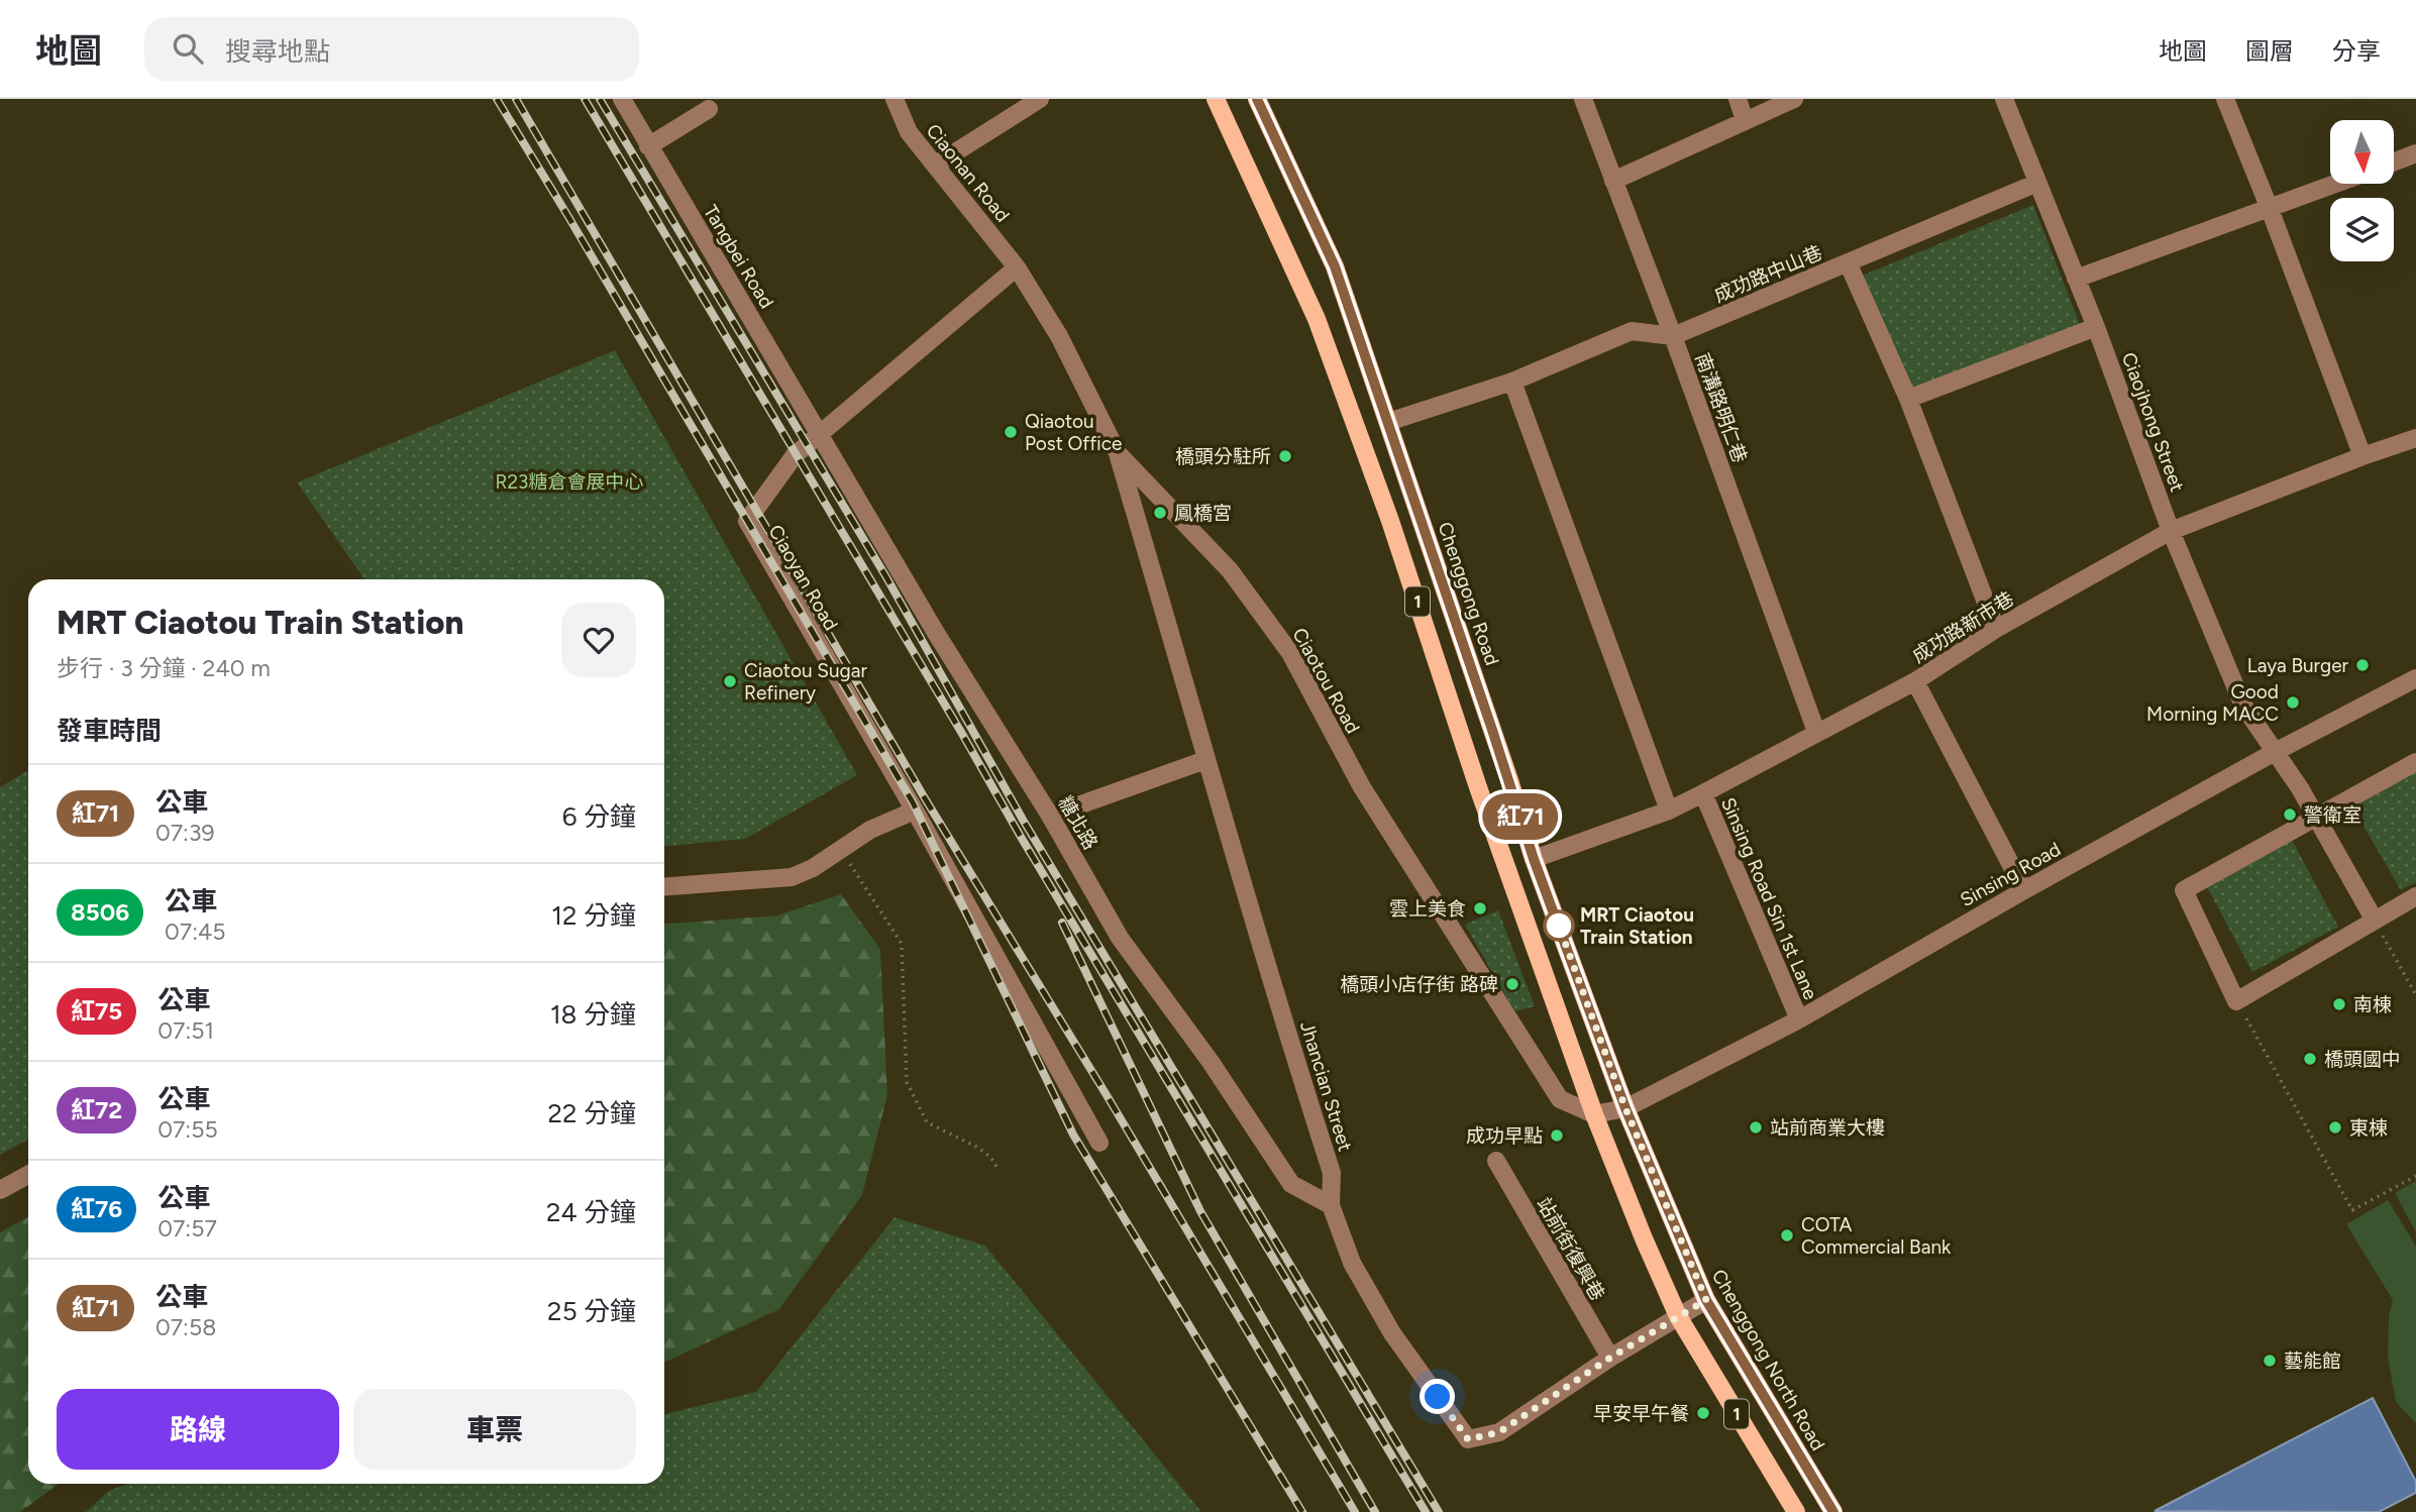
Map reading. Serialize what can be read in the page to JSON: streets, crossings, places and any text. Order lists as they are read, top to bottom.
{
  "streets": {
    "main road": ["Chenggong Road", "1", "Chenggong North Road"],
    "street": [
      "Ciaonan Road",
      "Tangbei Road",
      "成功路中山巷",
      "南溝路明仁巷",
      "Ciaojhong Street",
      "Ciaoyan Road",
      "成功路新市巷",
      "Ciaotou Road",
      "糖北路",
      "Sinsing Road",
      "Sinsing Road Sin 1st Lane",
      "Jhancian Street",
      "站前街復興巷"
    ]
  },
  "crossings": [
    ["Ciaonan Road", "Ciaoyan Road"],
    ["Ciaonan Road", "Ciaotou Road"],
    ["Tangbei Road", "Ciaoyan Road"],
    ["Tangbei Road", "糖北路"],
    ["成功路中山巷", "南溝路明仁巷"],
    ["成功路中山巷", "Ciaojhong Street"],
    ["成功路中山巷", "Chenggong Road"],
    ["南溝路明仁巷", "成功路新市巷"],
    ["Ciaojhong Street", "成功路新市巷"],
    ["Ciaojhong Street", "Sinsing Road"],
    ["Ciaoyan Road", "Ciaotou Road"],
    ["Ciaoyan Road", "糖北路"],
    ["Chenggong Road", "成功路新市巷"],
    ["Chenggong Road", "Sinsing Road"],
    ["Chenggong Road", "Chenggong North Road"],
    ["1", "Ciaotou Road"],
    ["1", "Sinsing Road"],
    ["1", "Jhancian Street"],
    ["成功路新市巷", "Sinsing Road Sin 1st Lane"],
    ["Ciaotou Road", "Sinsing Road"],
    ["Ciaotou Road", "Jhancian Street"],
    ["糖北路", "Jhancian Street"],
    ["Sinsing Road", "Sinsing Road Sin 1st Lane"],
    ["Sinsing Road", "Chenggong North Road"],
    ["Jhancian Street", "站前街復興巷"],
    ["Jhancian Street", "Chenggong North Road"]
  ],
  "parks": ["R23糖倉會展中心"],
  "places": [
    "Qiaotou Post Office",
    "橋頭分駐所",
    "鳳橋宮",
    "Laya Burger",
    "Ciaotou Sugar Refinery",
    "Good Morning MACC",
    "警衛室",
    "雲上美食",
    "MRT Ciaotou Train Station",
    "橋頭小店仔街 路碑",
    "南棟",
    "橋頭國中",
    "站前商業大樓",
    "東棟",
    "成功早點",
    "COTA Commercial Bank",
    "藝能館",
    "早安早午餐"
  ],
  "lines": ["bus line 紅71"],
  "north": "bottom",
  "page": {
    "header": "地圖",
    "search": "搜尋地點",
    "nav": ["地圖", "圖層", "分享"],
    "on_map": "紅71",
    "heading": [
      ["MRT Ciaotou Train Station", "步行 · 3 分鐘 · 240 m"],
      "發車時間"
    ],
    "list": [
      {
        "mark": "紅71",
        "name": "公車",
        "note": "07:39",
        "value": "6 分鐘"
      },
      {
        "mark": "8506",
        "name": "公車",
        "note": "07:45",
        "value": "12 分鐘"
      },
      {
        "mark": "紅75",
        "name": "公車",
        "note": "07:51",
        "value": "18 分鐘"
      },
      {
        "mark": "紅72",
        "name": "公車",
        "note": "07:55",
        "value": "22 分鐘"
      },
      {
        "mark": "紅76",
        "name": "公車",
        "note": "07:57",
        "value": "24 分鐘"
      },
      {
        "mark": "紅71",
        "name": "公車",
        "note": "07:58",
        "value": "25 分鐘"
      }
    ],
    "buttons": ["路線", "車票"]
  }
}
